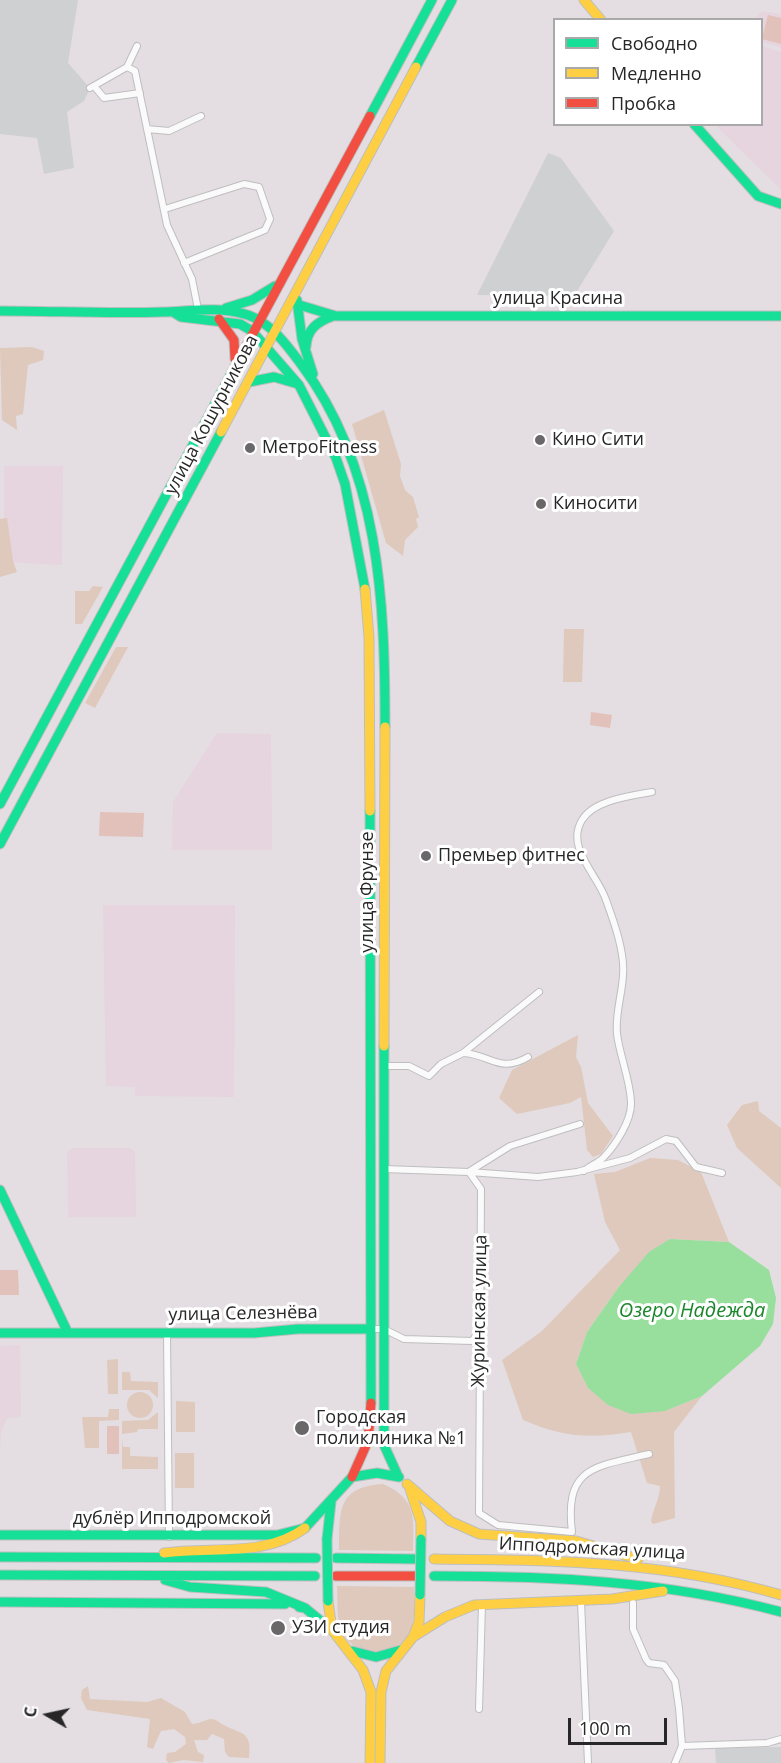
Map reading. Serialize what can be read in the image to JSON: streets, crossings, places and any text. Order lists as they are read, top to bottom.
{
  "streets": {
    "main road": [
      "улица Красина",
      "улица Кошурникова",
      "улица Фрунзе",
      "улица Селезнёва",
      "дублёр Ипподромской",
      "Ипподромская улица"
    ],
    "street": ["Журинская улица"]
  },
  "crossings": [
    ["улица Кошурникова", "улица Фрунзе"],
    ["улица Фрунзе", "улица Селезнёва"],
    ["Журинская улица", "улица Селезнёва"]
  ],
  "water": ["Озеро Надежда"],
  "places": [
    "Кино Сити",
    "МетроFitness",
    "Киносити",
    "Премьер фитнес",
    "Городская поликлиника №1",
    "УЗИ студия"
  ],
  "legend": ["Свободно", "Медленно", "Пробка"],
  "scale_bar": "100 m",
  "north": "left"
}
